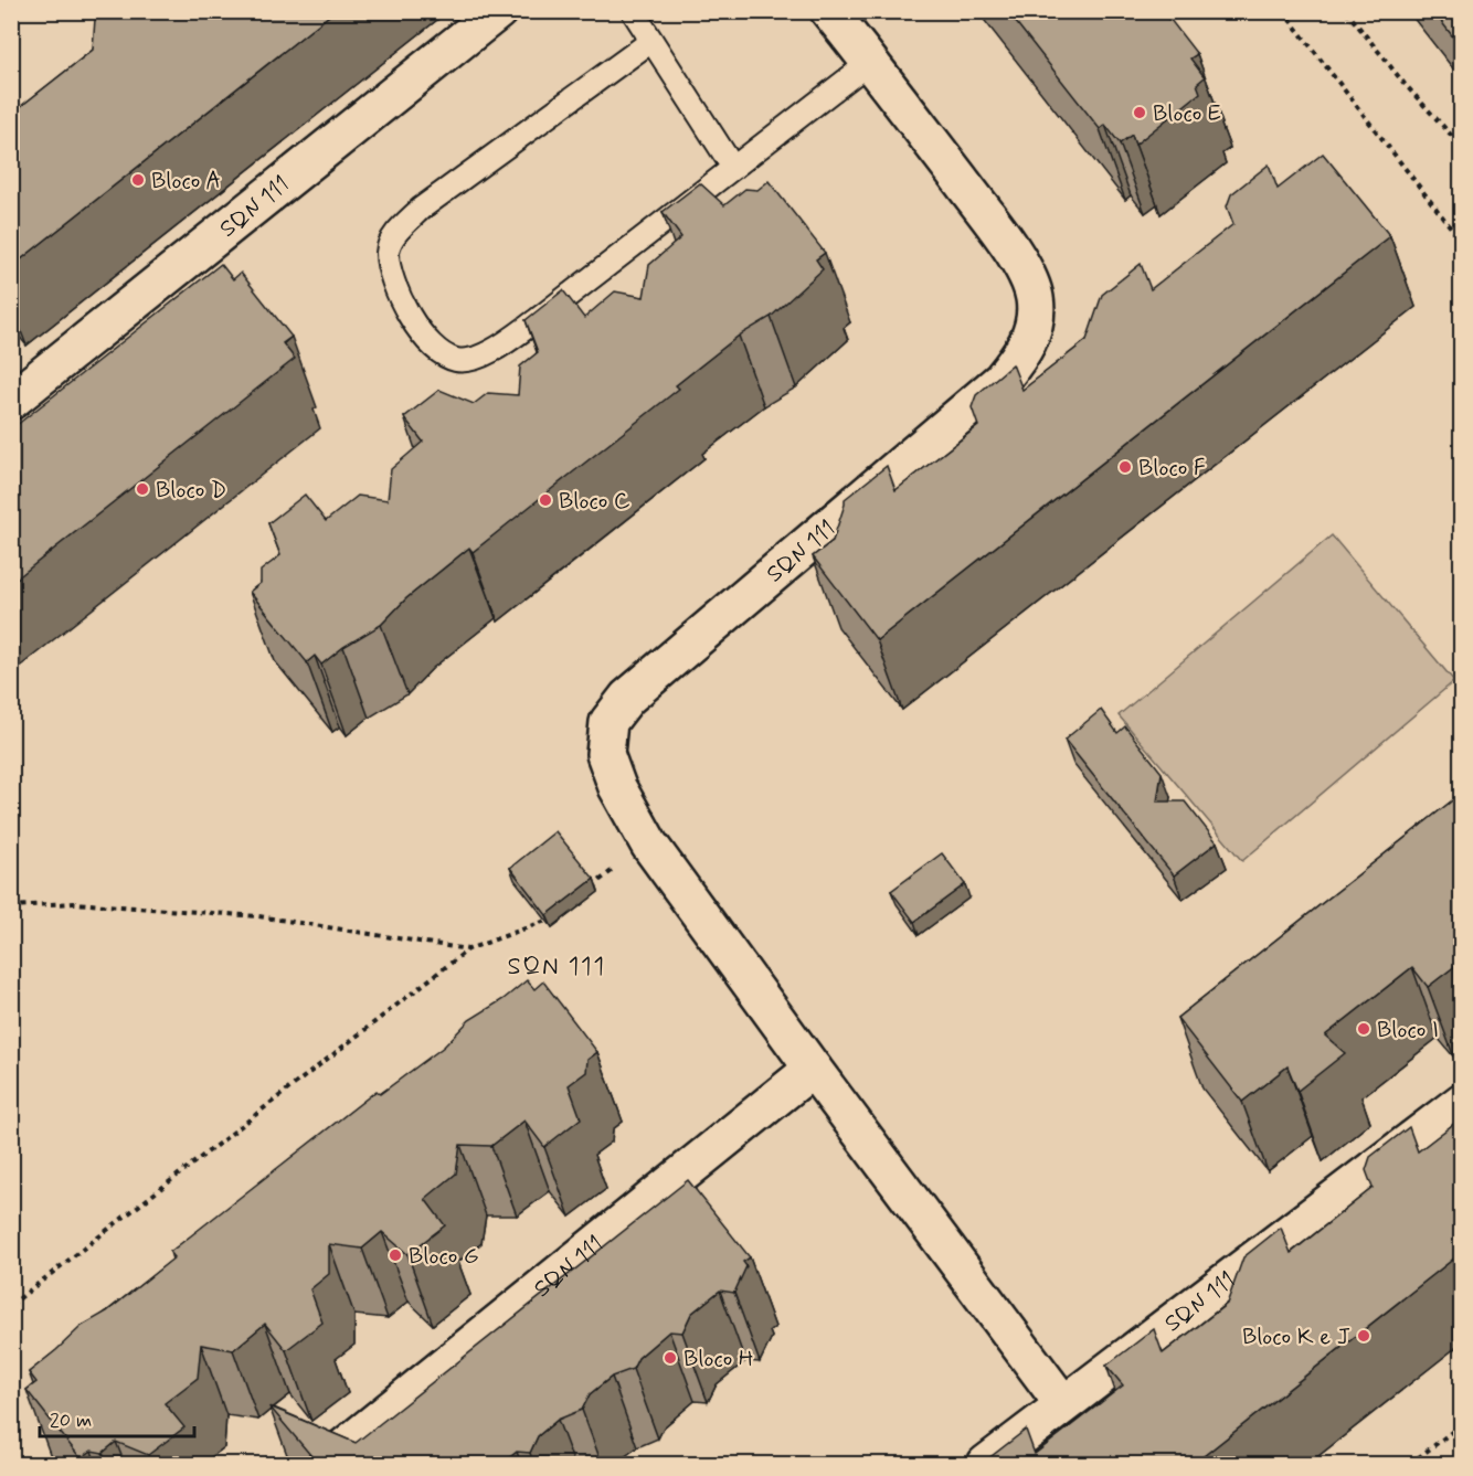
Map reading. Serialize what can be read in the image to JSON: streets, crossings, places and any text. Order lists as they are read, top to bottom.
{
  "streets": {
    "street": ["SQN 111"]
  },
  "districts": ["SQN 111"],
  "places": [
    "Bloco E",
    "Bloco A",
    "Bloco F",
    "Bloco D",
    "Bloco C",
    "Bloco I",
    "Bloco G",
    "Bloco K e J",
    "Bloco H"
  ],
  "scale_bar": "20 m"
}
